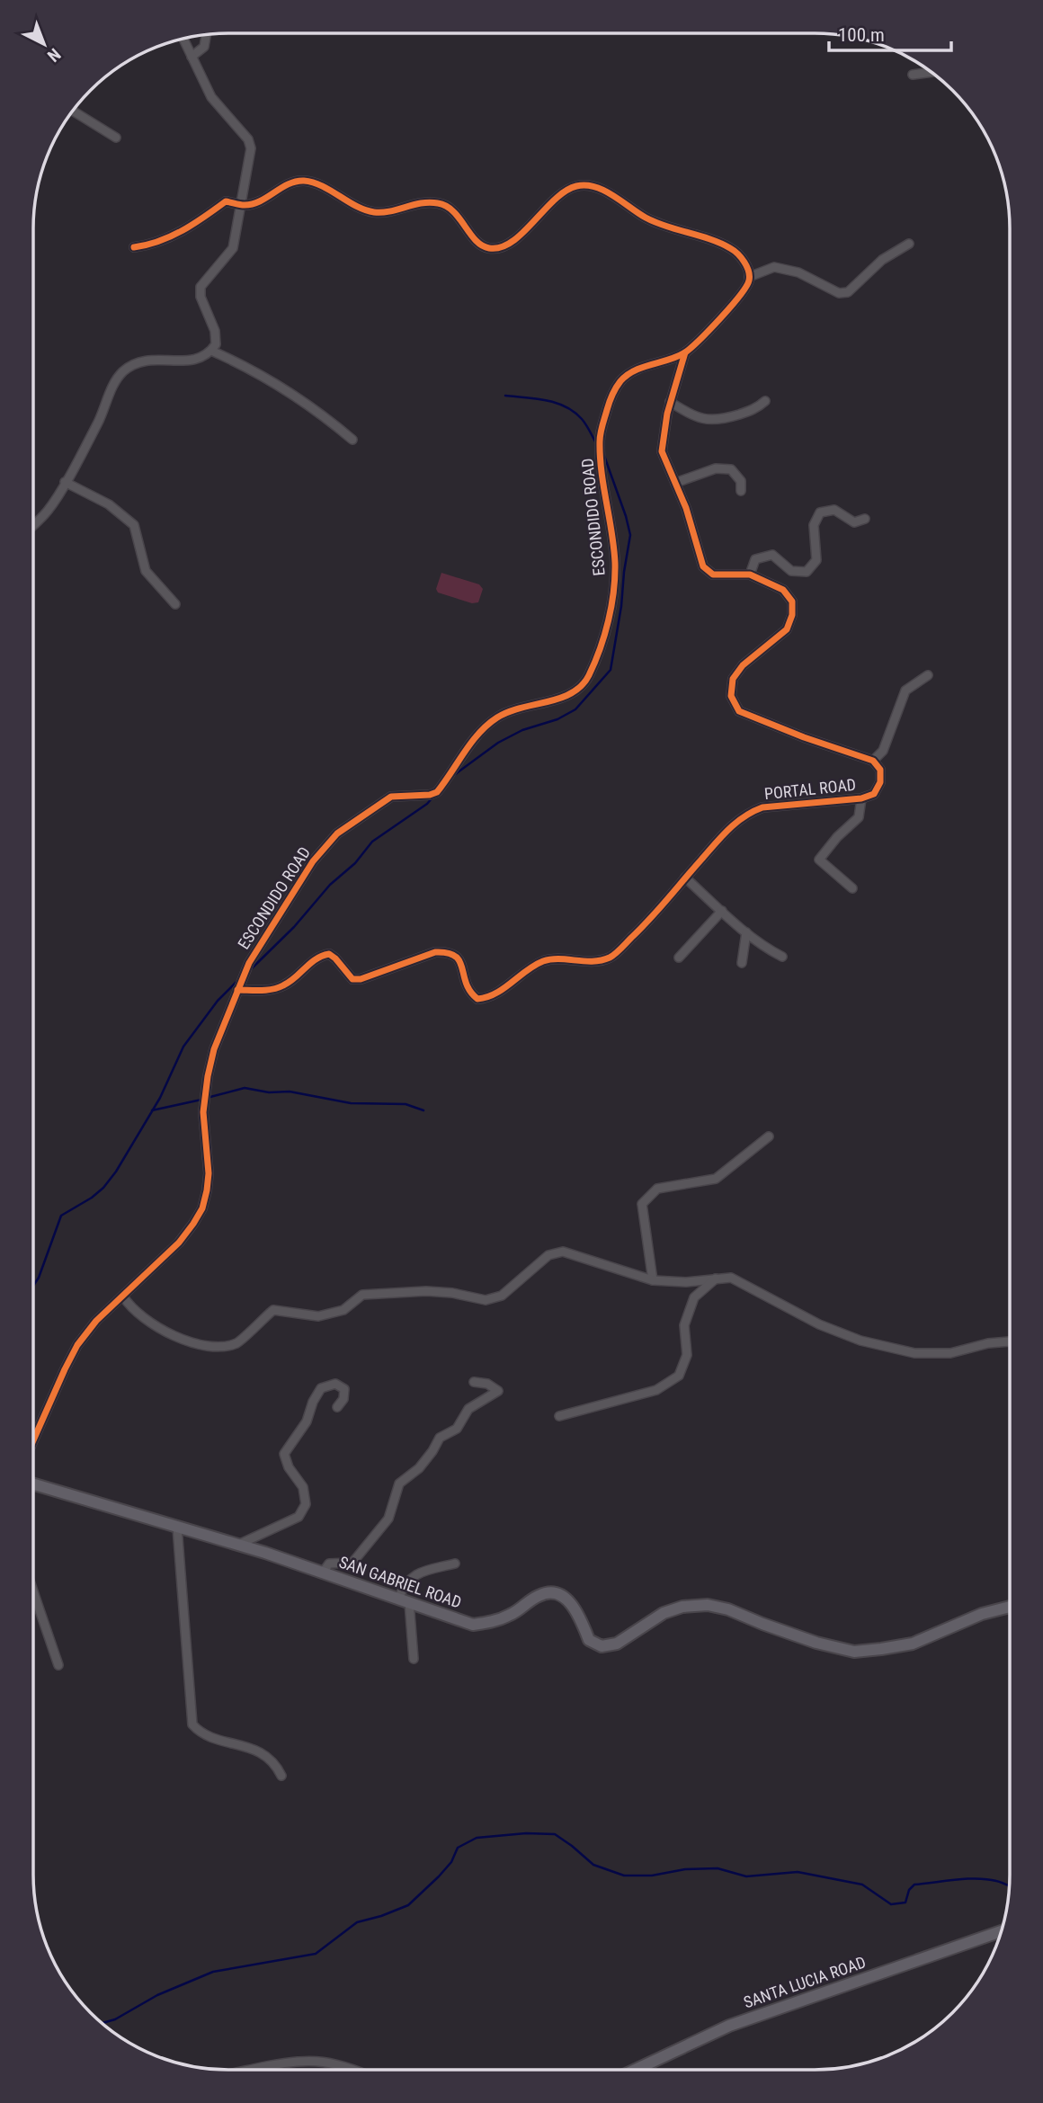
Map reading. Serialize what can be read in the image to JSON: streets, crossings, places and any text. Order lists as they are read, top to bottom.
{
  "streets": {
    "street": [
      "ESCONDIDO ROAD",
      "PORTAL ROAD",
      "SAN GABRIEL ROAD",
      "SANTA LUCIA ROAD"
    ]
  },
  "crossings": [
    ["ESCONDIDO ROAD", "PORTAL ROAD"]
  ],
  "scale_bar": "100 m",
  "north": "bottom right"
}
